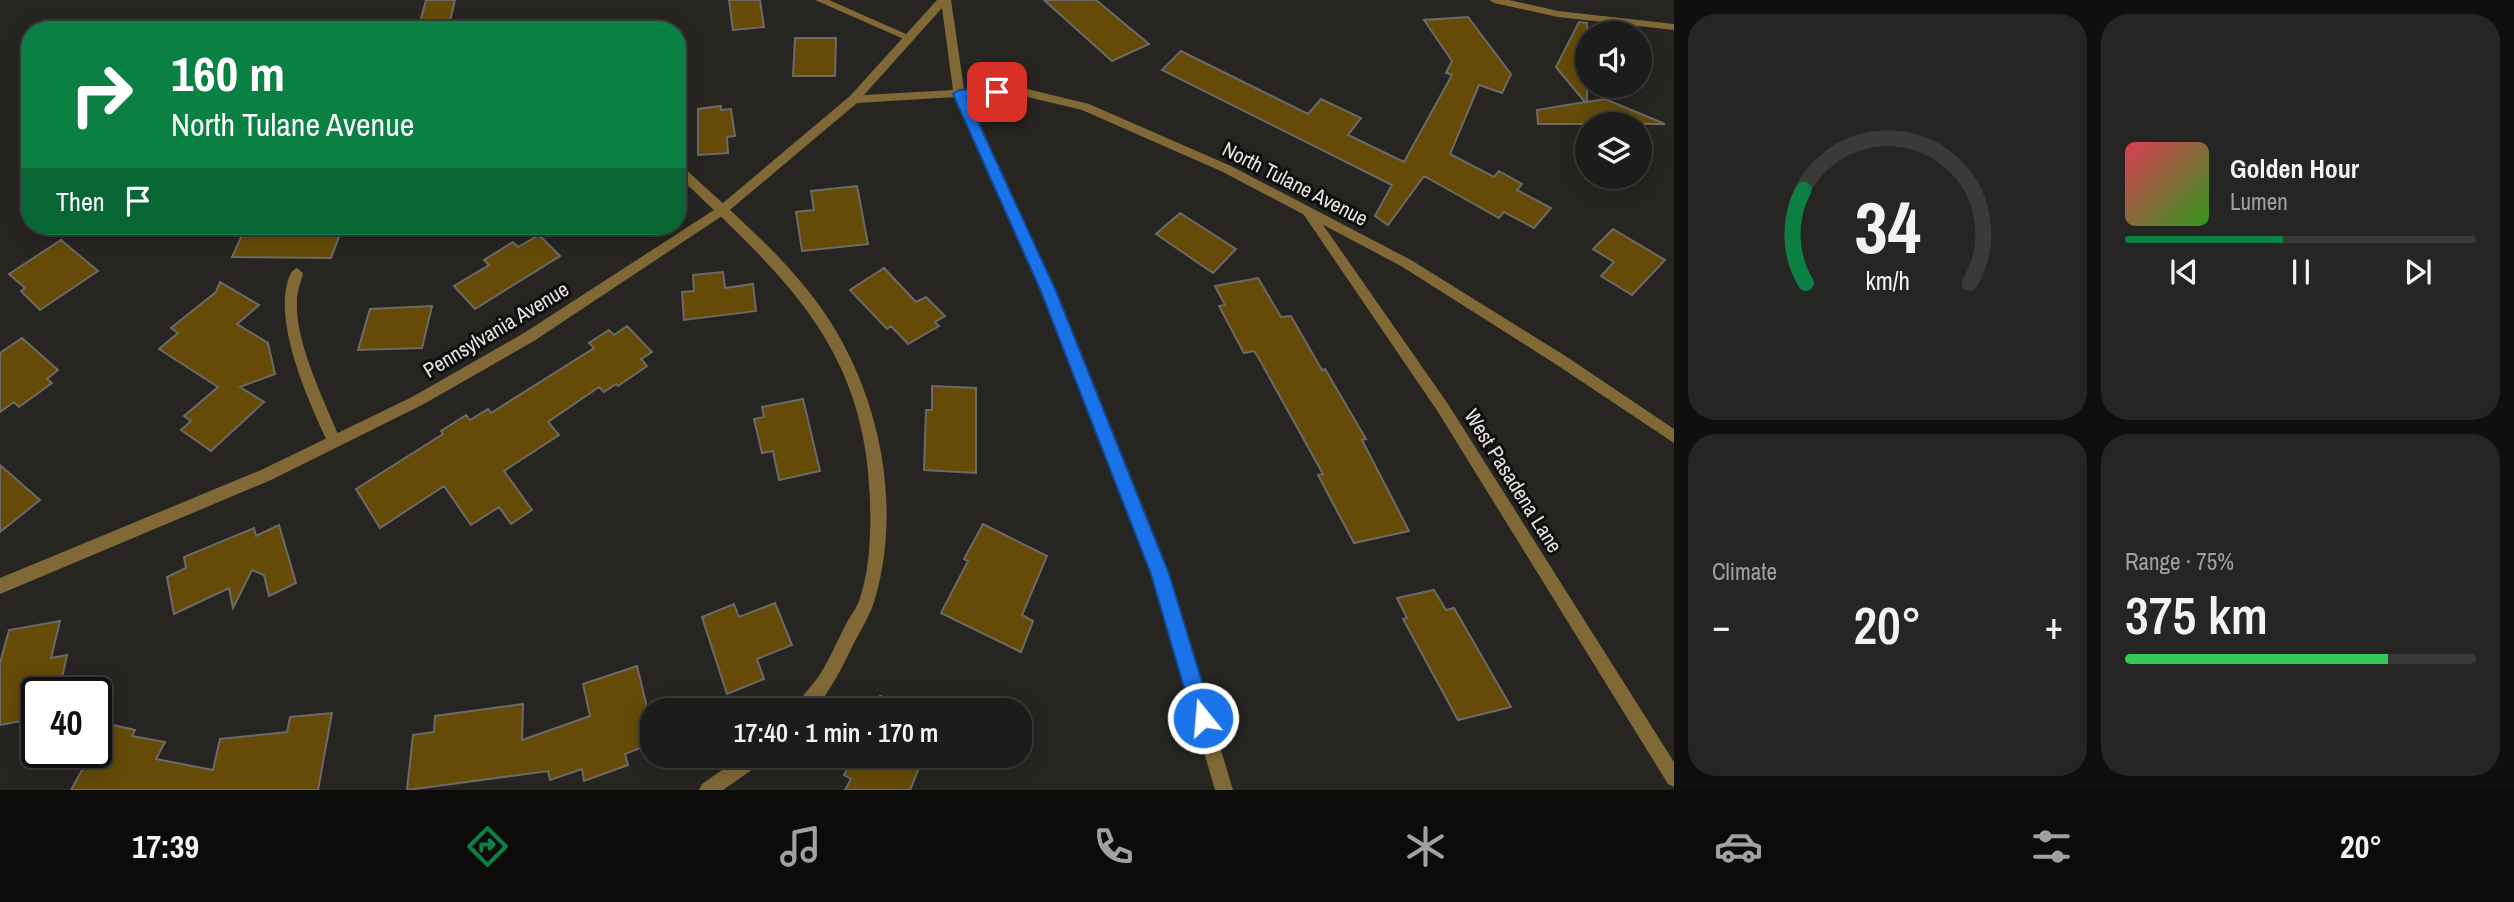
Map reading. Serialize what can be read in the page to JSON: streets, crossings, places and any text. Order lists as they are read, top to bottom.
{
  "streets": {
    "street": ["North Tulane Avenue", "Pennsylvania Avenue", "West Pasadena Lane"]
  },
  "crossings": [
    ["North Tulane Avenue", "Pennsylvania Avenue"],
    ["North Tulane Avenue", "West Pasadena Lane"]
  ],
  "page": {
    "turn": ["160 m", "North Tulane Avenue"],
    "song": ["Golden Hour", "Lumen"],
    "then": "Then",
    "tile": [
      "Climate",
      ["Range · 75%", "375 km"]
    ],
    "heat": ["−", "20°", "+"],
    "limit": "40",
    "trip": "17:40 · 1 min · 170 m",
    "tabs": ["17:39", "20°"],
    "gauge": ["34", "km/h"]
  }
}
